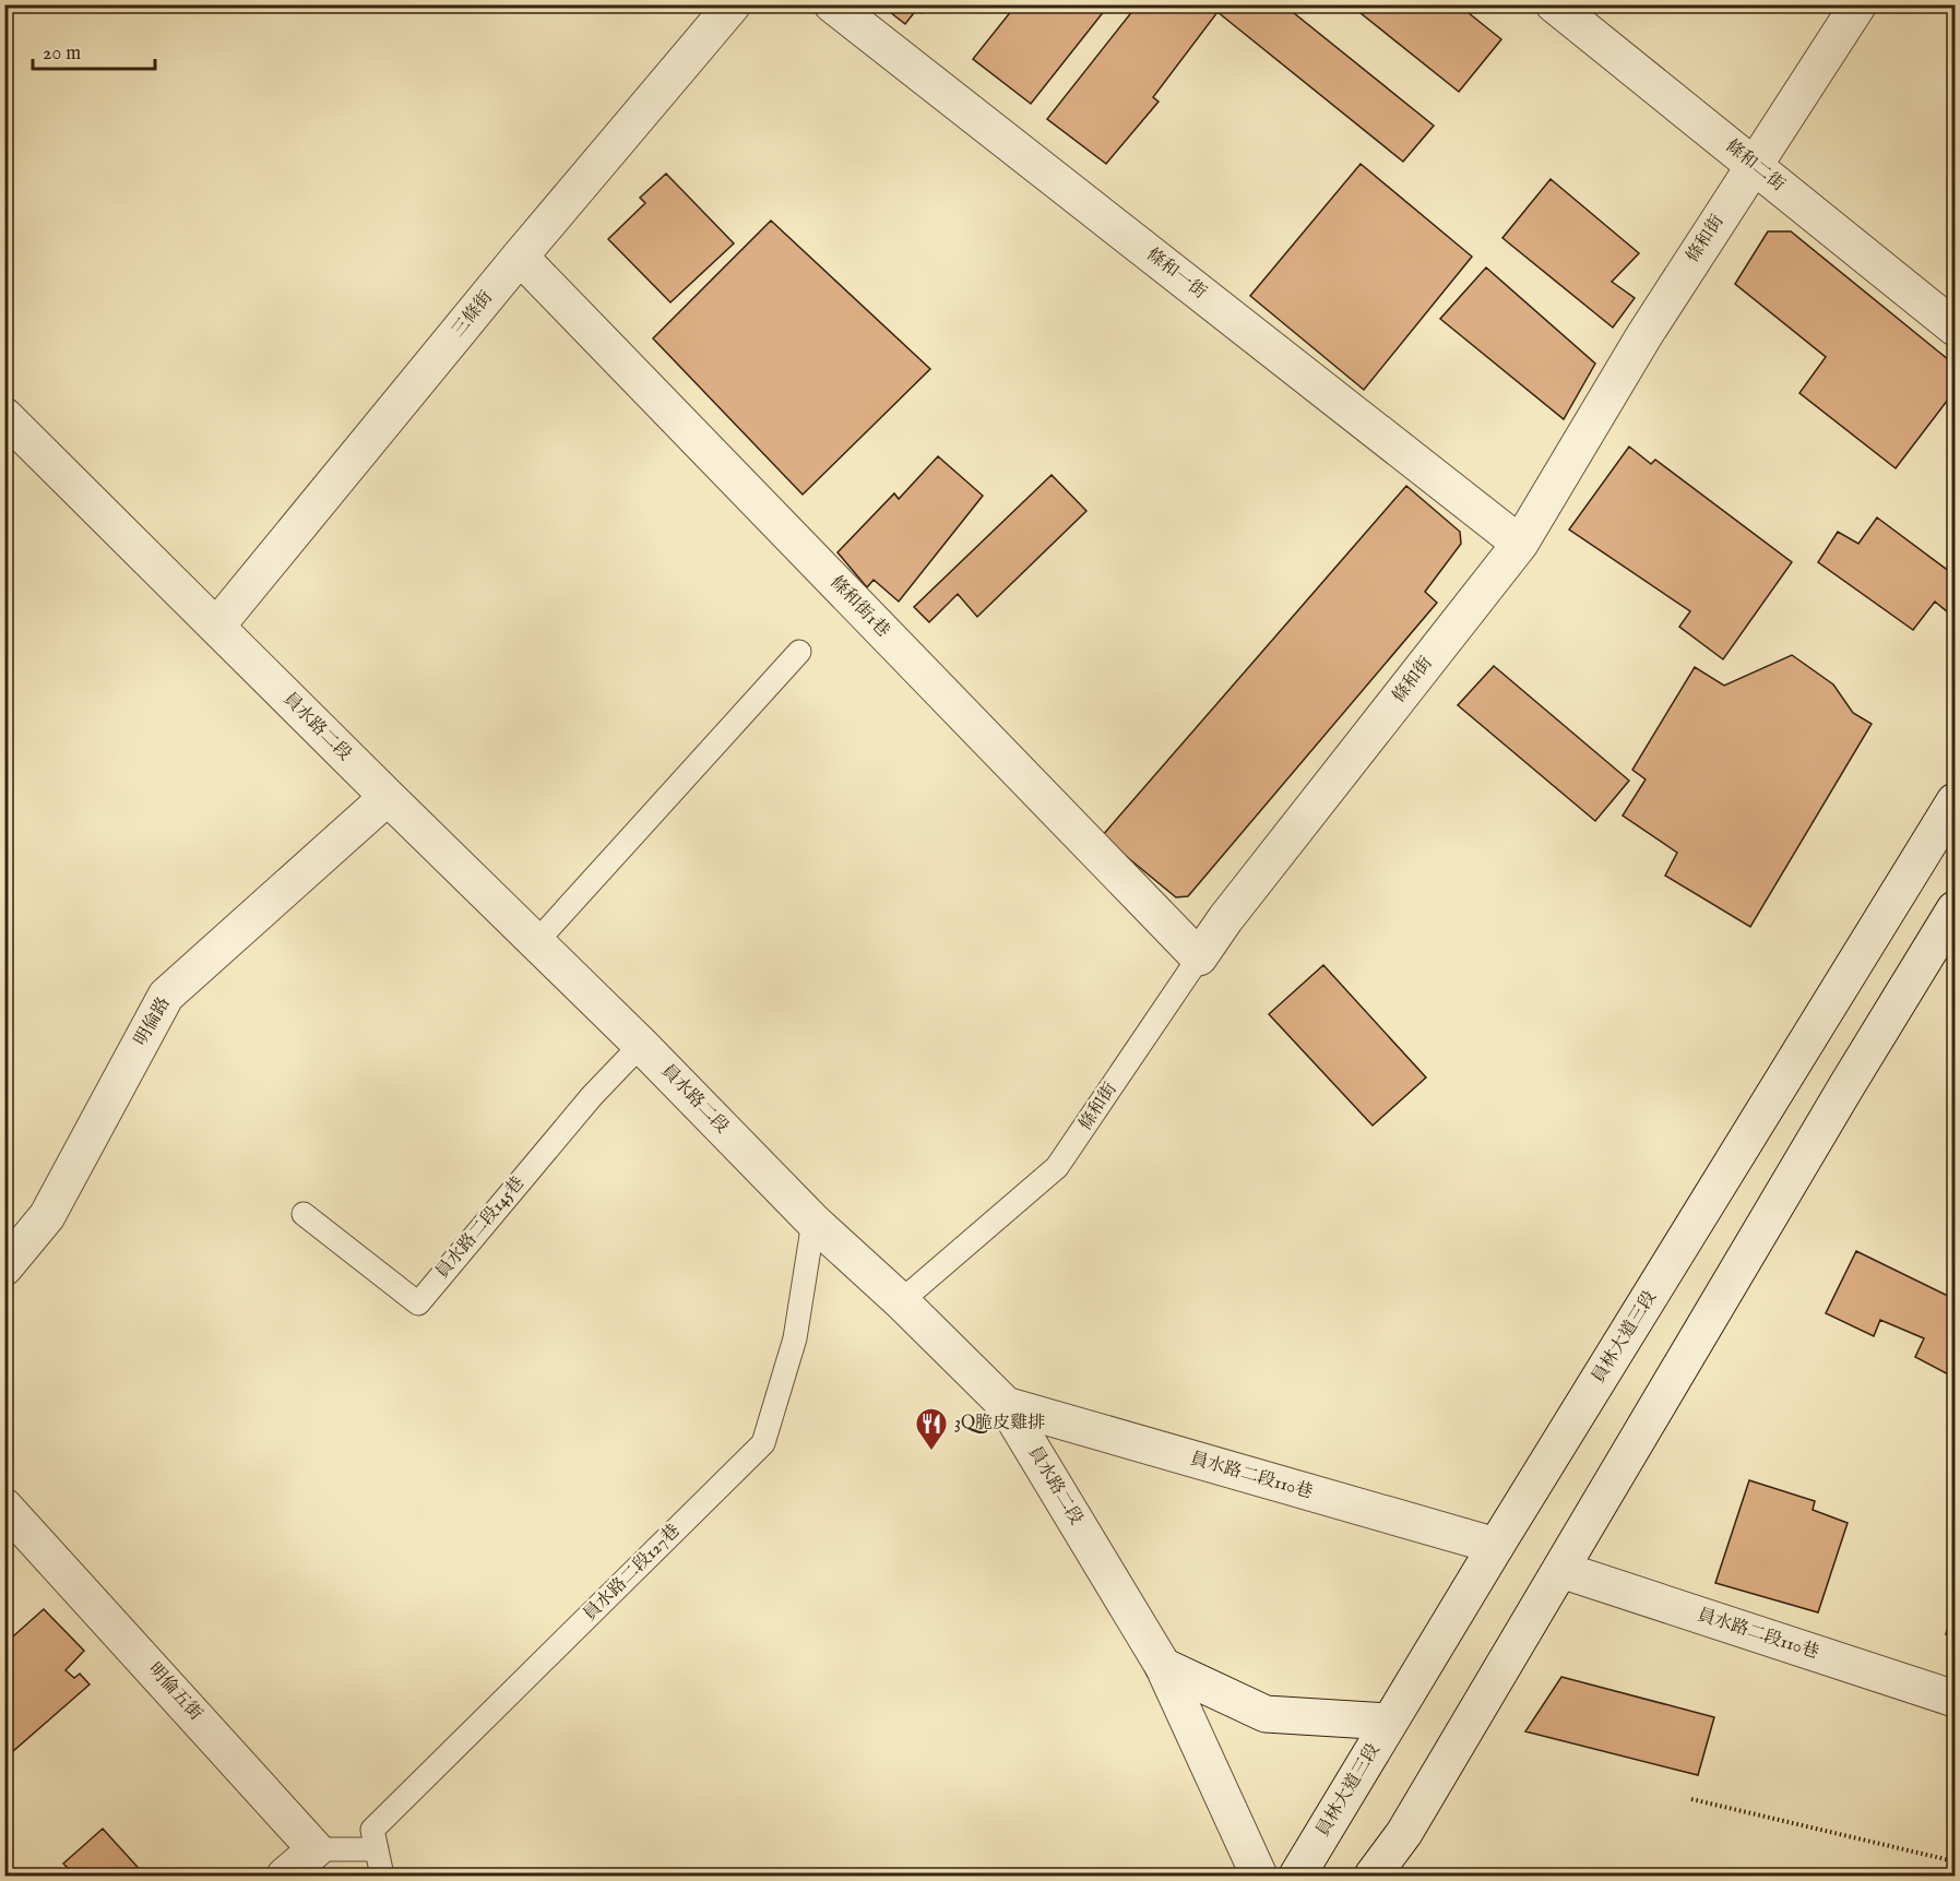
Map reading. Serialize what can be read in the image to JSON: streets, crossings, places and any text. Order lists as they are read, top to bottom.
{
  "streets": {
    "street": [
      "條和二街",
      "條和街",
      "條和一街",
      "三條街",
      "條和街1巷",
      "員水路二段",
      "明倫路",
      "員林大道三段",
      "員水路二段110巷",
      "明倫五街"
    ],
    "lane": ["員水路二段145巷", "員水路二段127巷"]
  },
  "crossings": [
    ["條和二街", "條和街"],
    ["條和街", "條和一街"],
    ["條和街", "條和街1巷"],
    ["條和街", "員水路二段"],
    ["三條街", "條和街1巷"],
    ["三條街", "員水路二段"],
    ["員水路二段", "明倫路"],
    ["員水路二段", "員水路二段145巷"],
    ["員水路二段", "員水路二段110巷"],
    ["員水路二段", "員水路二段127巷"],
    ["員林大道三段", "員水路二段110巷"]
  ],
  "places": {
    "restaurant": ["3Q脆皮雞排"]
  },
  "scale_bar": "20 m"
}
